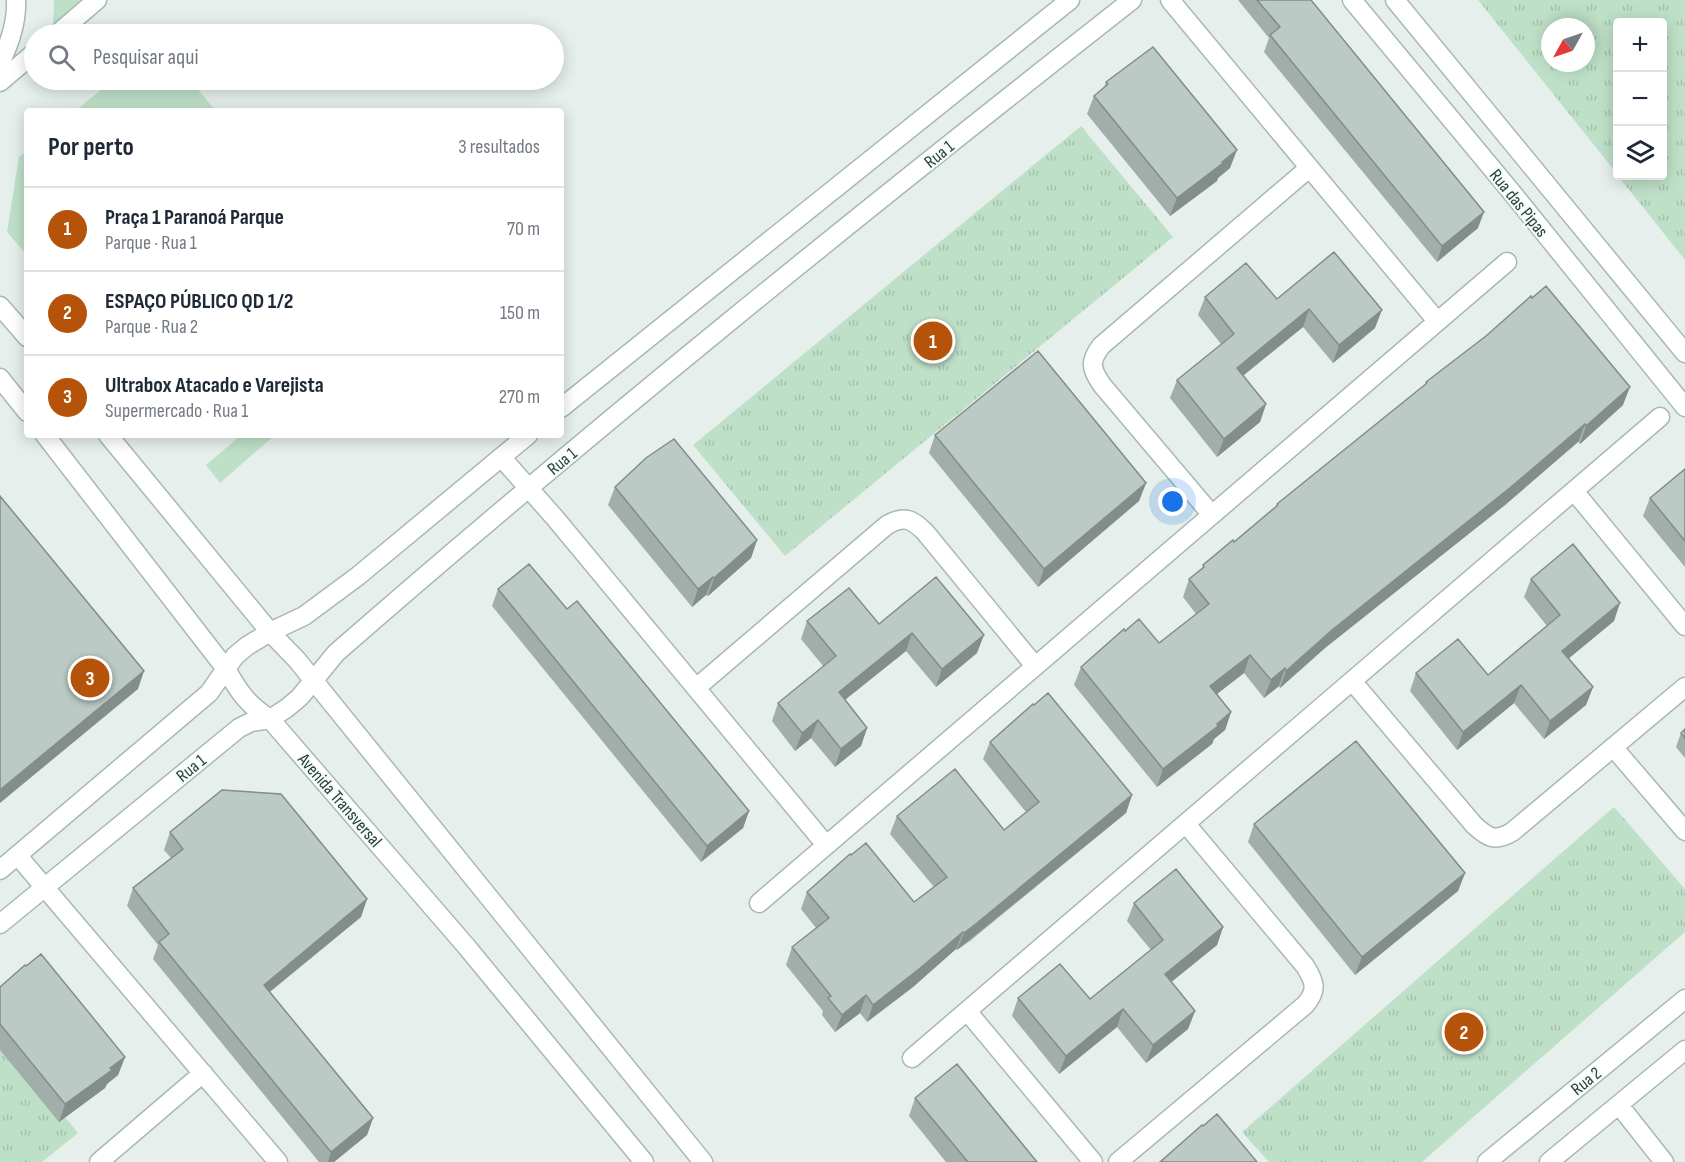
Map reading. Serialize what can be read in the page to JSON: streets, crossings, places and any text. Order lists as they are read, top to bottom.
{
  "streets": {
    "street": [
      "Rua 1",
      "Rua das Pipas",
      "Avenida Transversal",
      "Rua 2"
    ]
  },
  "crossings": [
    ["Rua 1", "Avenida Transversal"]
  ],
  "north": "bottom left",
  "page": {
    "map_buttons": ["+", "−"],
    "search": "Pesquisar aqui",
    "heading": ["Por perto", "3 resultados"],
    "list": [
      {
        "mark": "1",
        "name": "Praça 1 Paranoá Parque",
        "note": "Parque · Rua 1",
        "value": "70 m"
      },
      {
        "mark": "2",
        "name": "ESPAÇO PÚBLICO QD 1/2",
        "note": "Parque · Rua 2",
        "value": "150 m"
      },
      {
        "mark": "3",
        "name": "Ultrabox Atacado e Varejista",
        "note": "Supermercado · Rua 1",
        "value": "270 m"
      }
    ],
    "pins": ["1", "3", "2"]
  }
}
